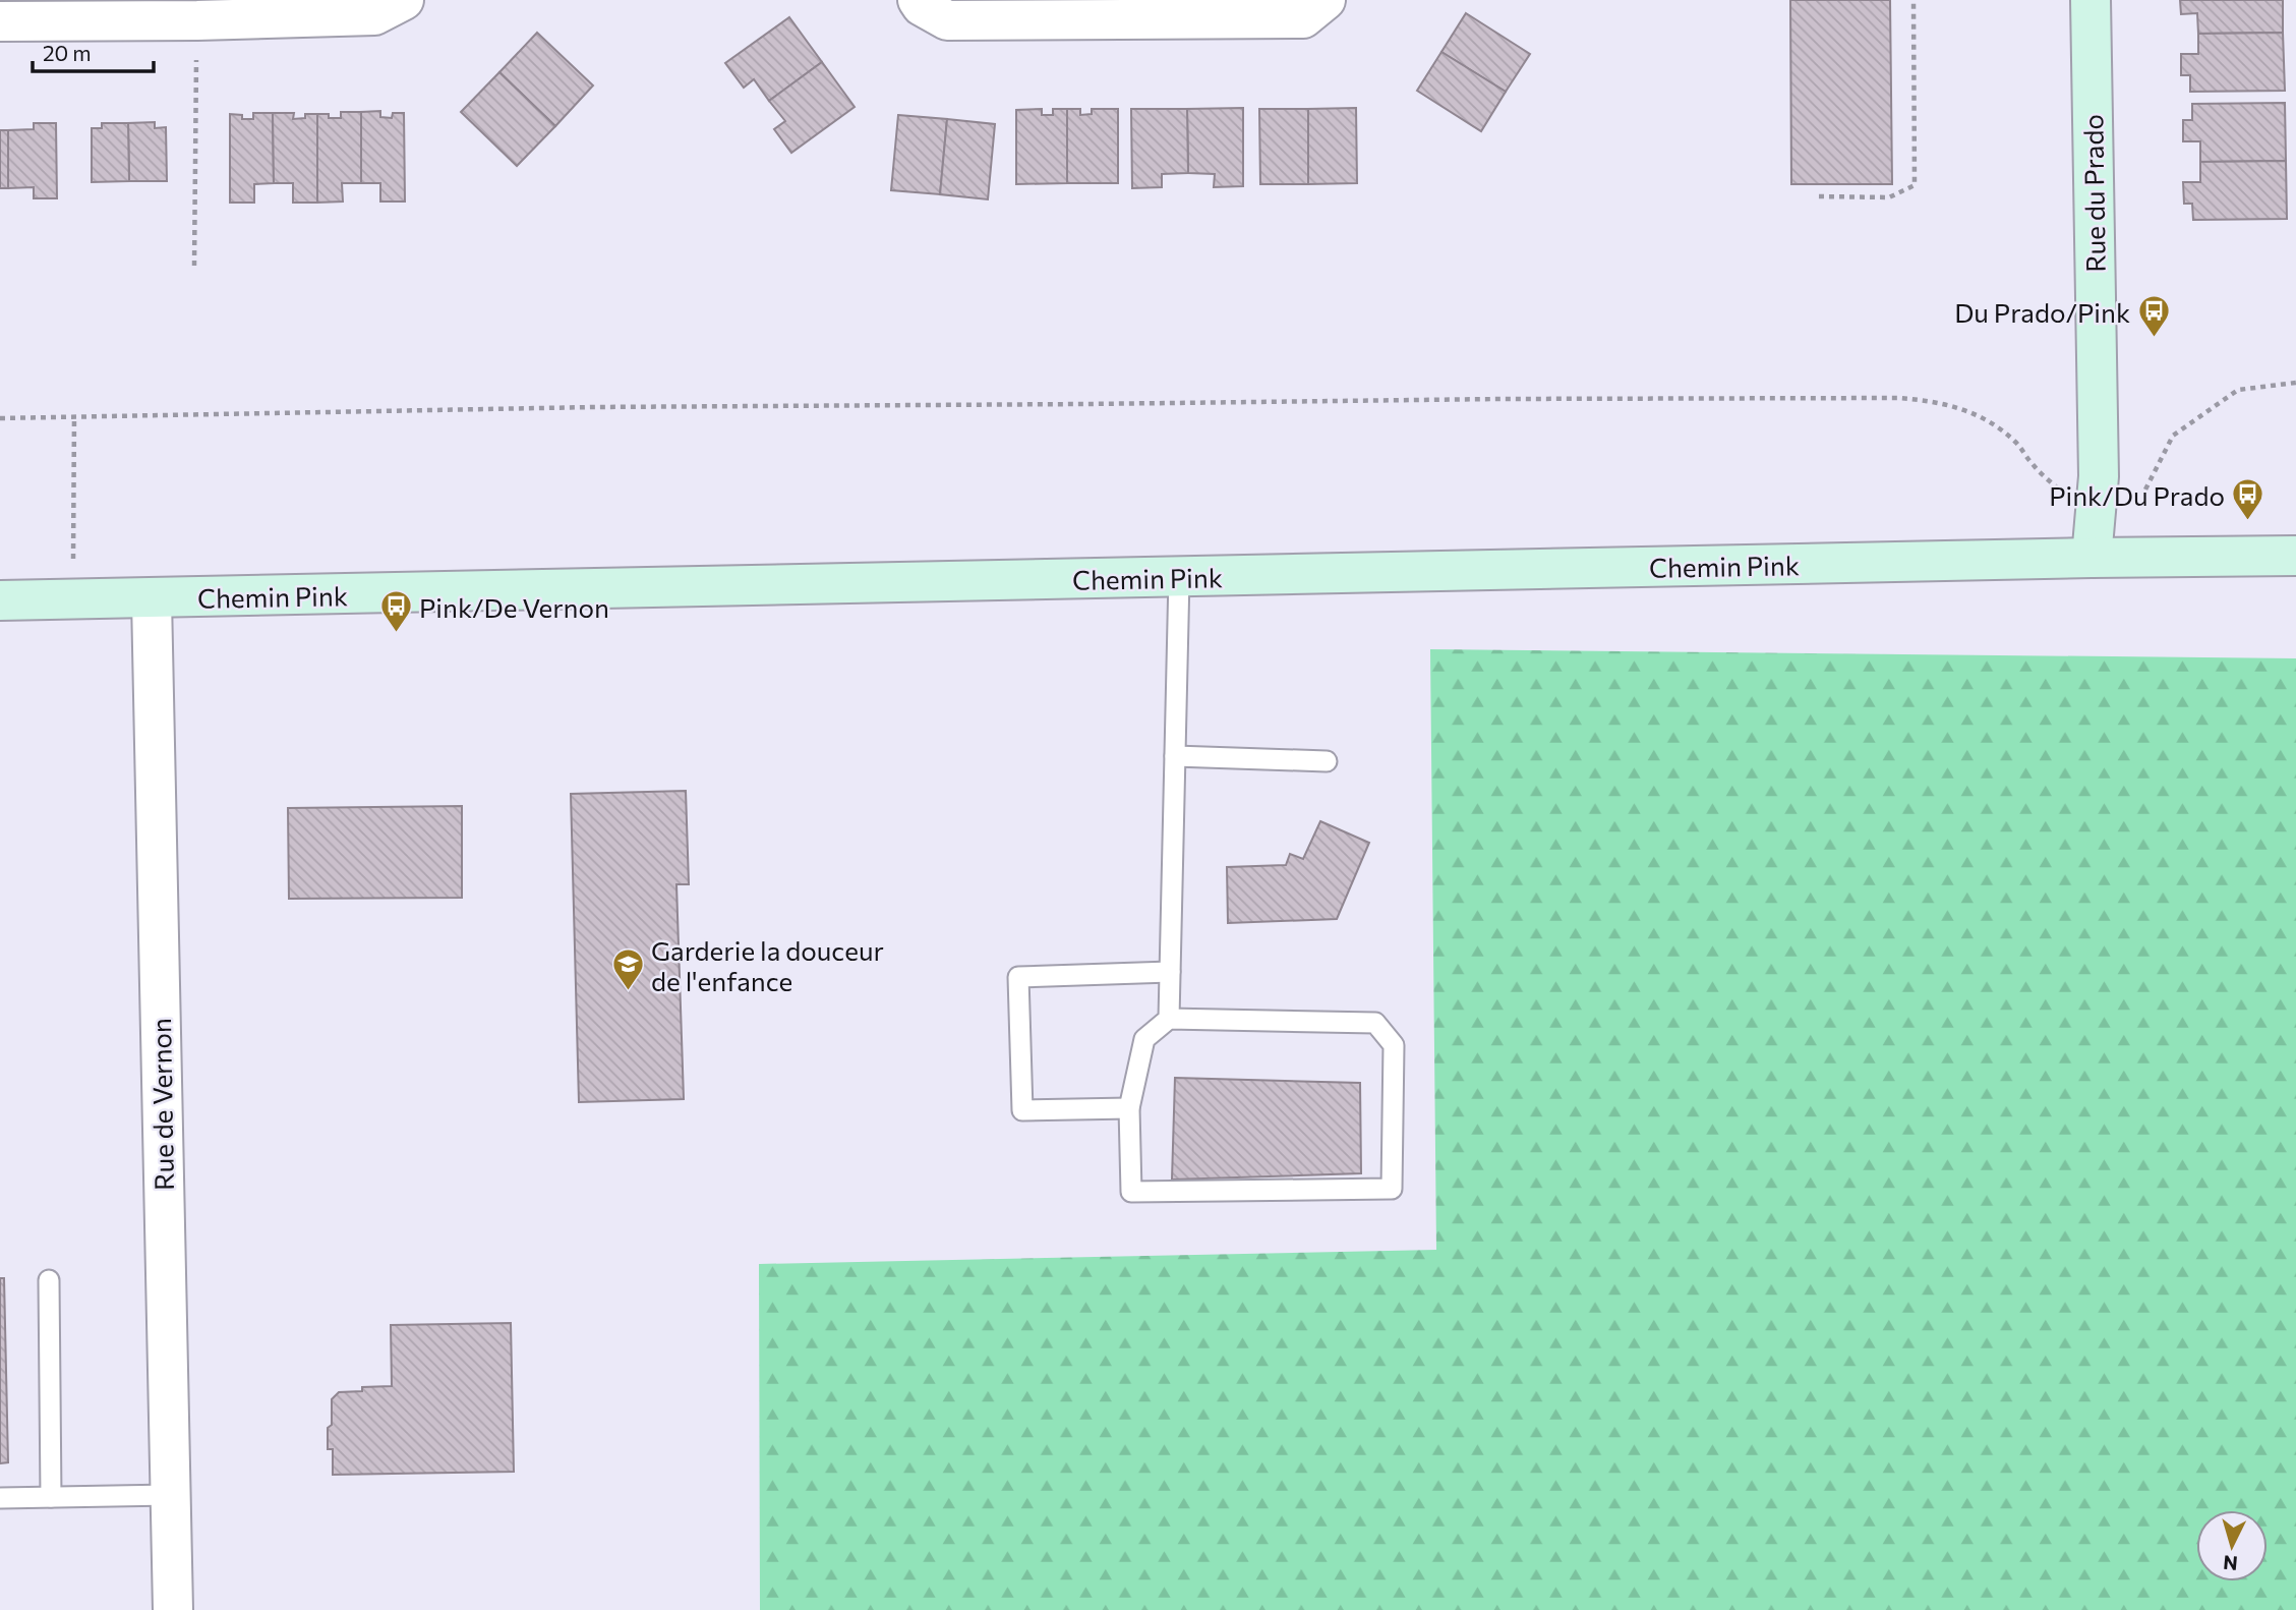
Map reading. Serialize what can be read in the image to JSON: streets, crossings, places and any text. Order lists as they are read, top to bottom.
{
  "streets": {
    "main road": ["Rue du Prado", "Chemin Pink"],
    "street": ["Rue de Vernon"]
  },
  "crossings": [
    ["Rue du Prado", "Chemin Pink"],
    ["Chemin Pink", "Rue de Vernon"]
  ],
  "places": {
    "bus stop": ["Du Prado/Pink", "Pink/Du Prado", "Pink/De Vernon"],
    "school or university": ["Garderie la douceur de l'enfance"]
  },
  "scale_bar": "20 m",
  "north": "bottom"
}
